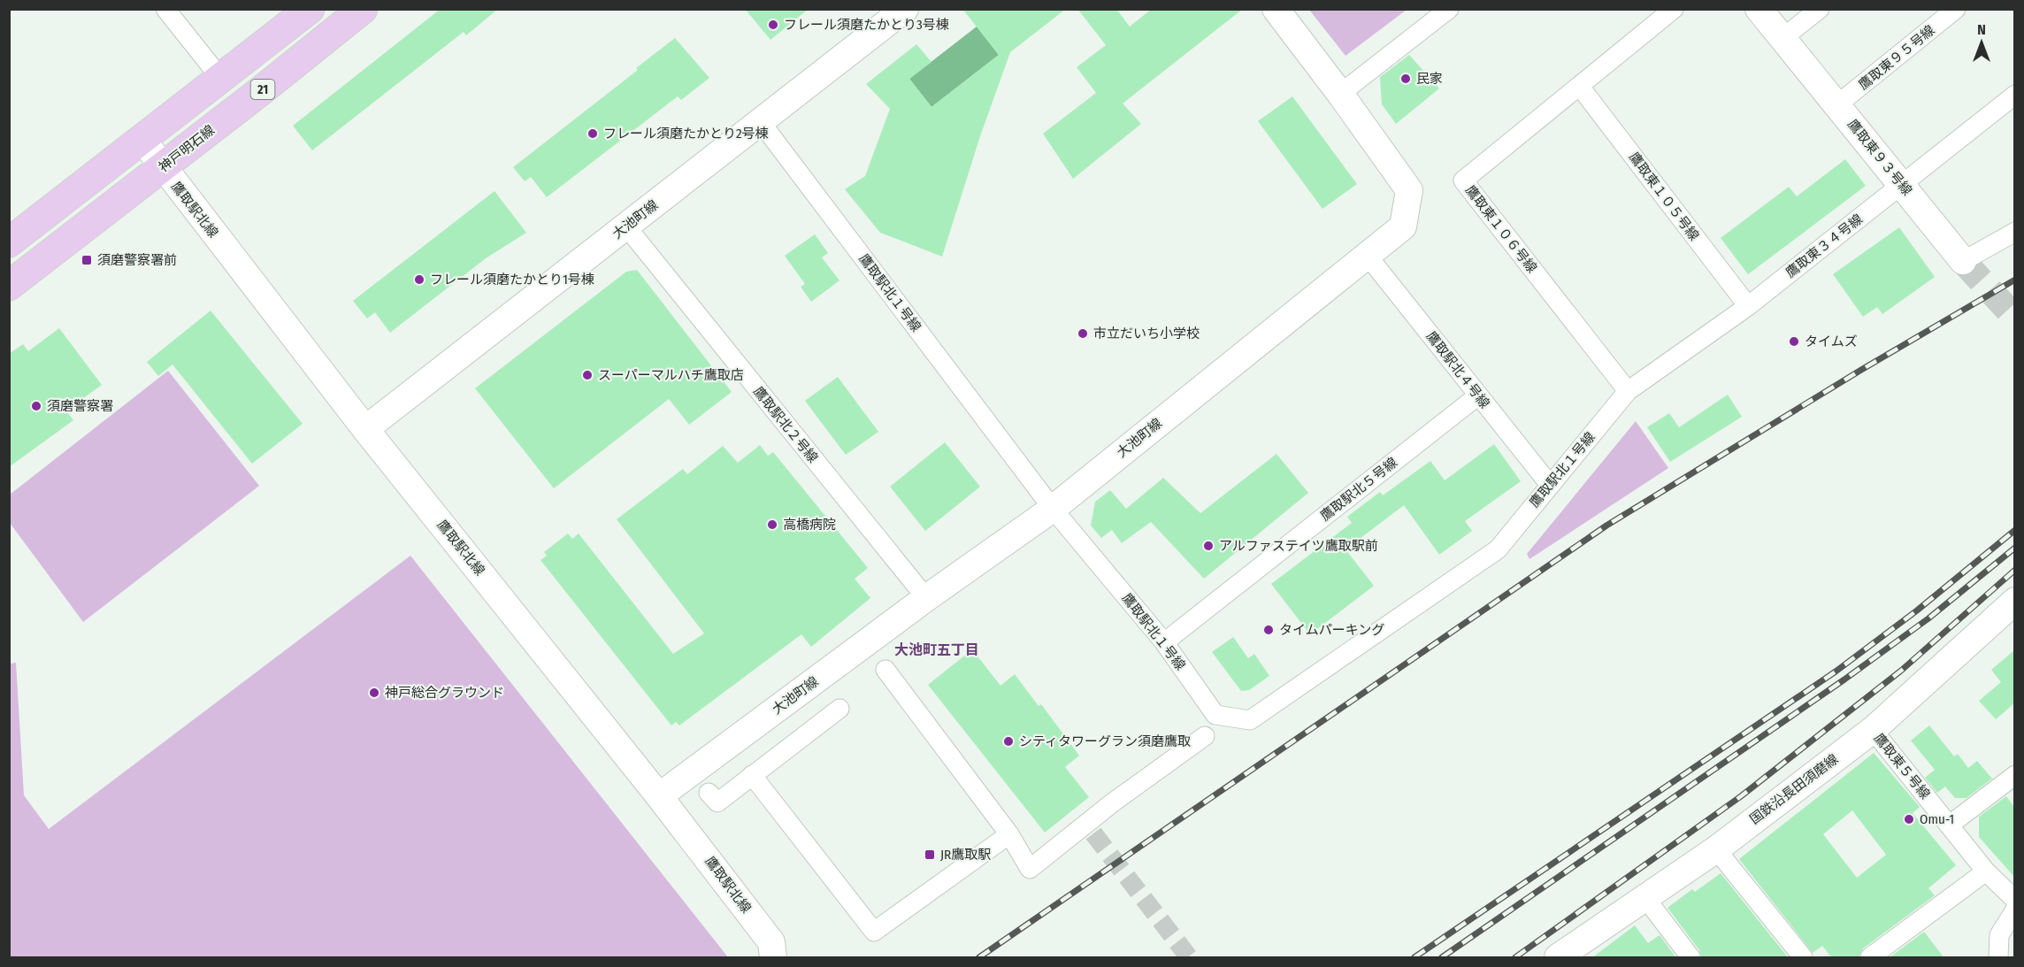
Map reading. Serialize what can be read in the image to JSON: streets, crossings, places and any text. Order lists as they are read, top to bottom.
{
  "streets": {
    "main road": ["21", "神戸明石線"],
    "street": [
      "鷹取東９５号線",
      "鷹取東９３号線",
      "鷹取東１０５号線",
      "鷹取駅北線",
      "大池町線",
      "鷹取東１０６号線",
      "鷹取東３４号線",
      "鷹取駅北１号線",
      "鷹取駅北４号線",
      "鷹取駅北２号線",
      "鷹取駅北５号線",
      "鷹取東５号線",
      "国鉄沿長田須磨線"
    ]
  },
  "crossings": [
    ["鷹取東９５号線", "鷹取東９３号線"],
    ["神戸明石線", "鷹取駅北線"],
    ["鷹取東９３号線", "鷹取東３４号線"],
    ["鷹取東１０５号線", "鷹取東１０６号線"],
    ["鷹取東１０５号線", "鷹取東３４号線"],
    ["鷹取駅北線", "大池町線"],
    ["大池町線", "鷹取駅北１号線"],
    ["大池町線", "鷹取駅北４号線"],
    ["大池町線", "鷹取駅北２号線"],
    ["鷹取東１０６号線", "鷹取東３４号線"],
    ["鷹取東１０６号線", "鷹取駅北１号線"],
    ["鷹取東３４号線", "鷹取駅北１号線"],
    ["鷹取駅北１号線", "鷹取駅北４号線"],
    ["鷹取駅北１号線", "鷹取駅北５号線"],
    ["鷹取駅北４号線", "鷹取駅北５号線"],
    ["鷹取東５号線", "国鉄沿長田須磨線"]
  ],
  "districts": ["大池町五丁目"],
  "places": {
    "other": [
      "フレール須磨たかとり3号棟",
      "民家",
      "フレール須磨たかとり2号棟",
      "フレール須磨たかとり1号棟",
      "市立だいち小学校",
      "タイムズ",
      "スーパーマルハチ鷹取店",
      "須磨警察署",
      "高橋病院",
      "アルファステイツ鷹取駅前",
      "タイムパーキング",
      "神戸総合グラウンド",
      "シティタワーグラン須磨鷹取",
      "Omu-1"
    ],
    "transit": ["須磨警察署前", "JR鷹取駅"]
  },
  "north": "top"
}
